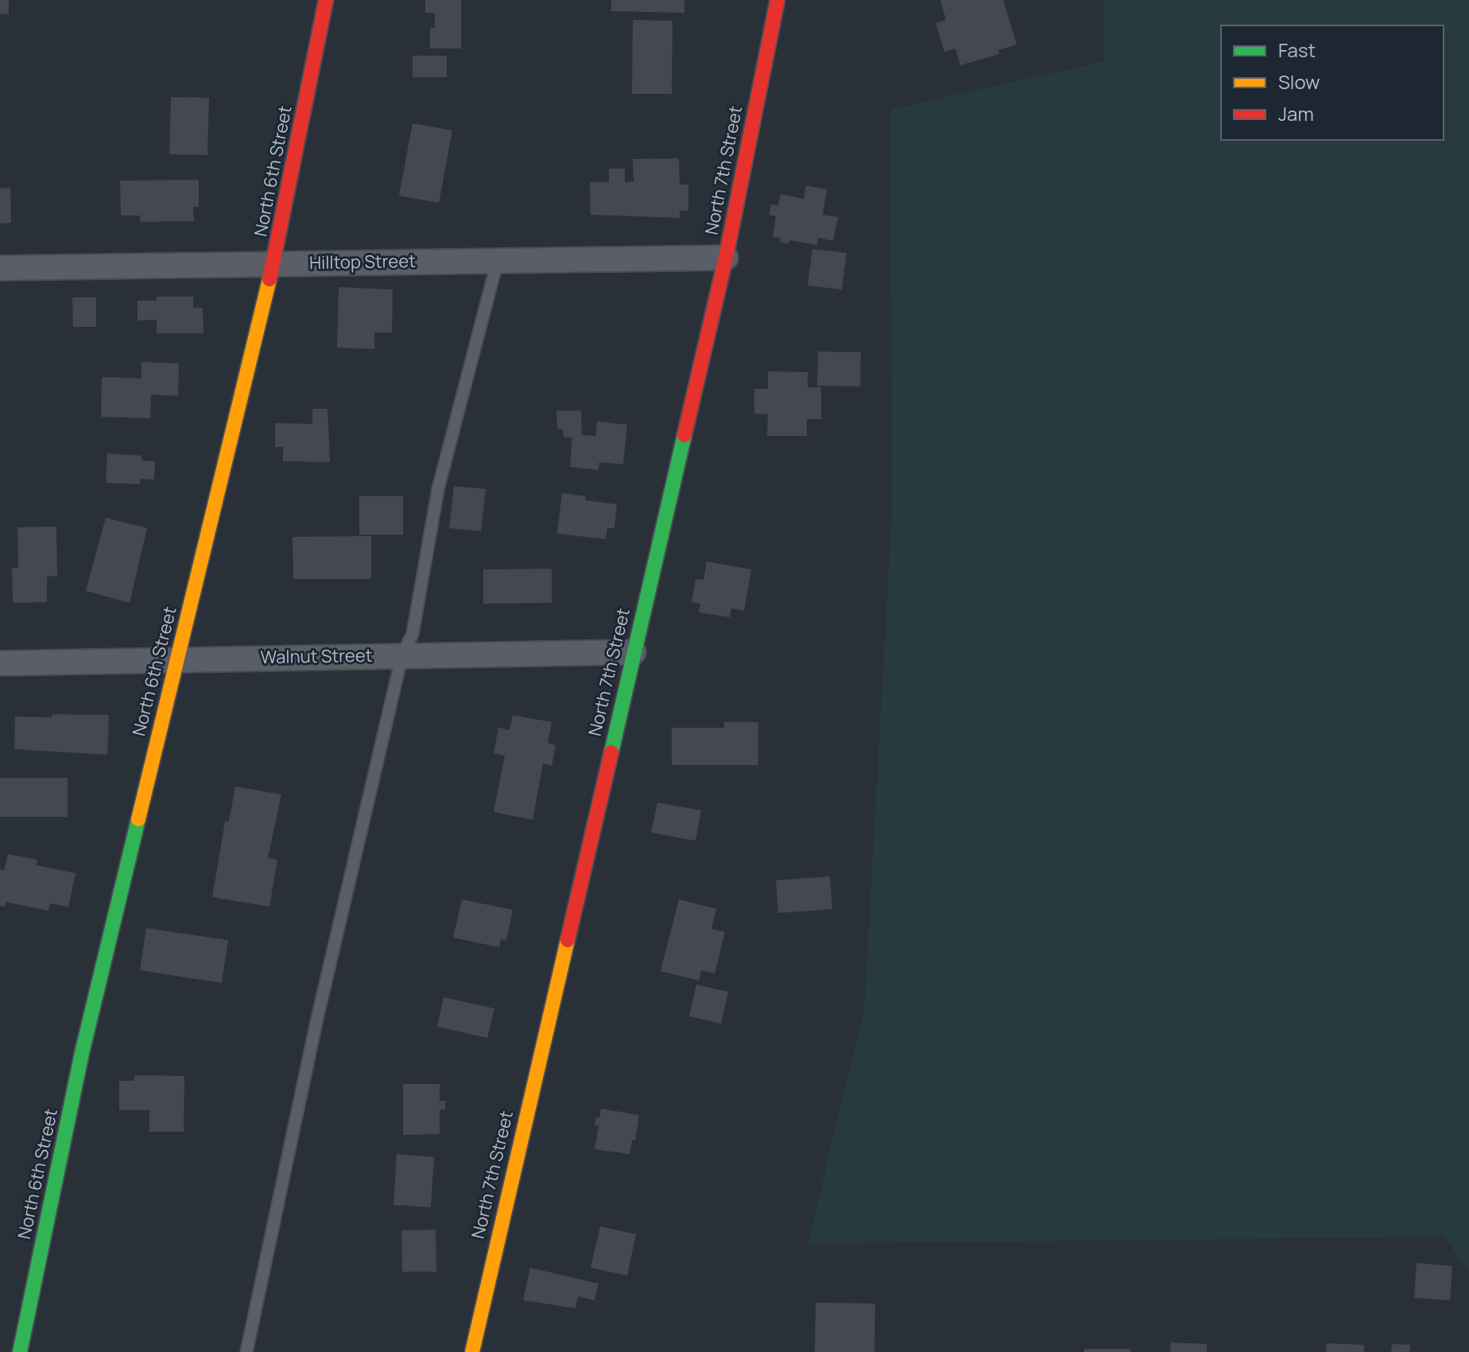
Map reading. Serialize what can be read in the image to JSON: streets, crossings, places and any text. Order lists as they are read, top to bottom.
{
  "streets": {
    "street": [
      "North 7th Street",
      "North 6th Street",
      "Hilltop Street",
      "Walnut Street"
    ]
  },
  "crossings": [
    ["North 7th Street", "Hilltop Street"],
    ["North 7th Street", "Walnut Street"],
    ["North 6th Street", "Hilltop Street"],
    ["North 6th Street", "Walnut Street"]
  ],
  "legend": ["Fast", "Slow", "Jam"]
}
